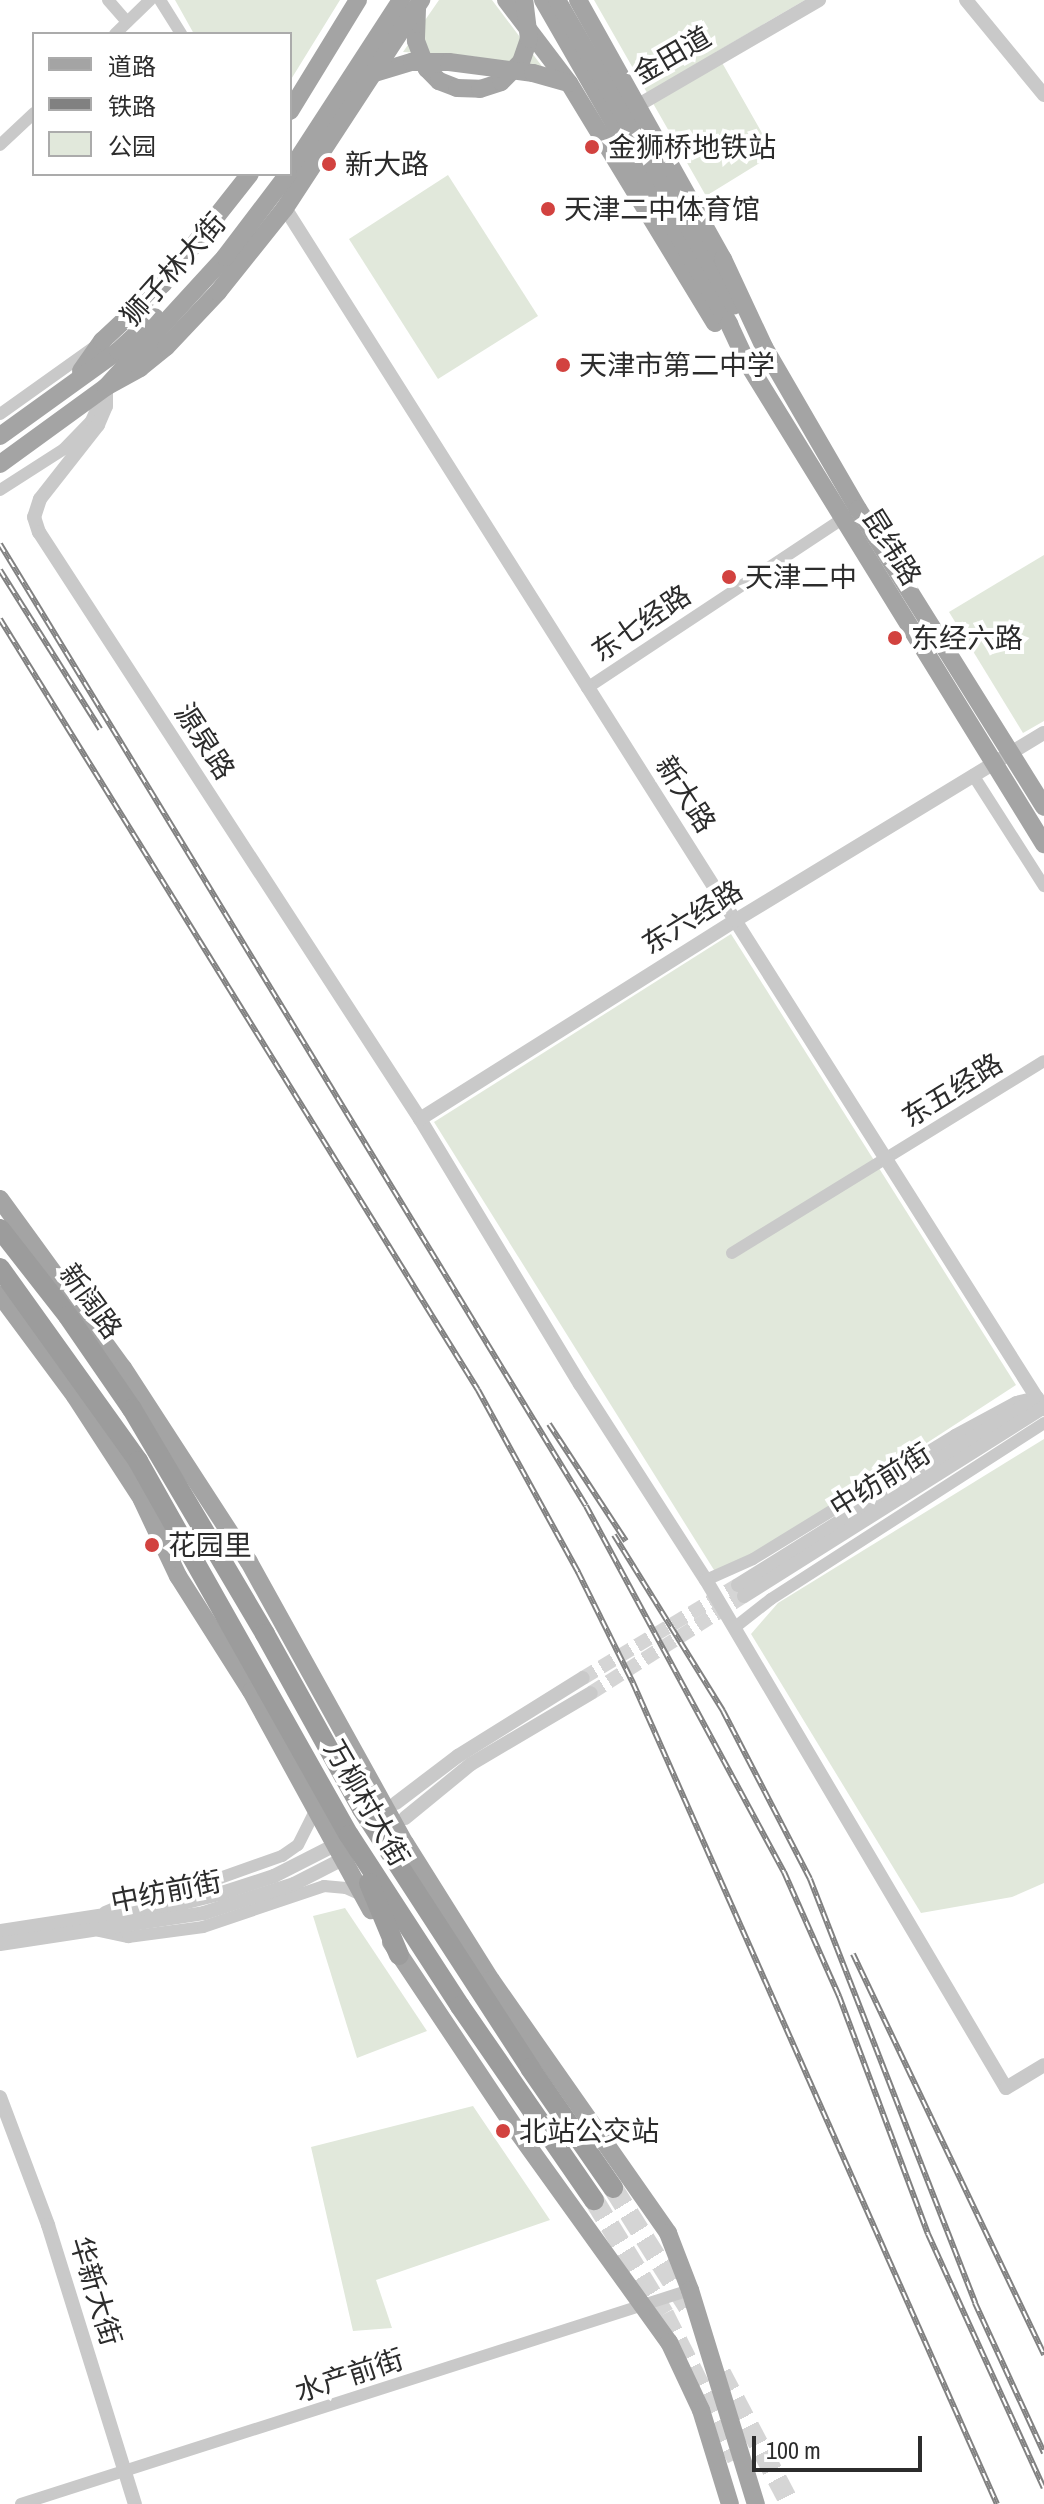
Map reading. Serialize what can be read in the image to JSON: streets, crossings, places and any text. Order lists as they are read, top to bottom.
{
  "streets": {
    "highway": ["新阔路", "万柳村大街"],
    "main road": ["狮子林大街", "昆纬路"],
    "street": [
      "金田道",
      "东七经路",
      "源泉路",
      "新大路",
      "东六经路",
      "东五经路",
      "中纺前街",
      "华新大街",
      "水产前街"
    ]
  },
  "crossings": [
    ["昆纬路", "东七经路"],
    ["昆纬路", "东六经路"],
    ["东七经路", "新大路"],
    ["源泉路", "东六经路"],
    ["新大路", "东六经路"],
    ["新大路", "东五经路"],
    ["新阔路", "万柳村大街"],
    ["华新大街", "水产前街"]
  ],
  "places": [
    "金狮桥地铁站",
    "新大路",
    "天津二中体育馆",
    "天津市第二中学",
    "天津二中",
    "东经六路",
    "花园里",
    "北站公交站"
  ],
  "legend": ["道路", "铁路", "公园"],
  "scale_bar": "100 m"
}
